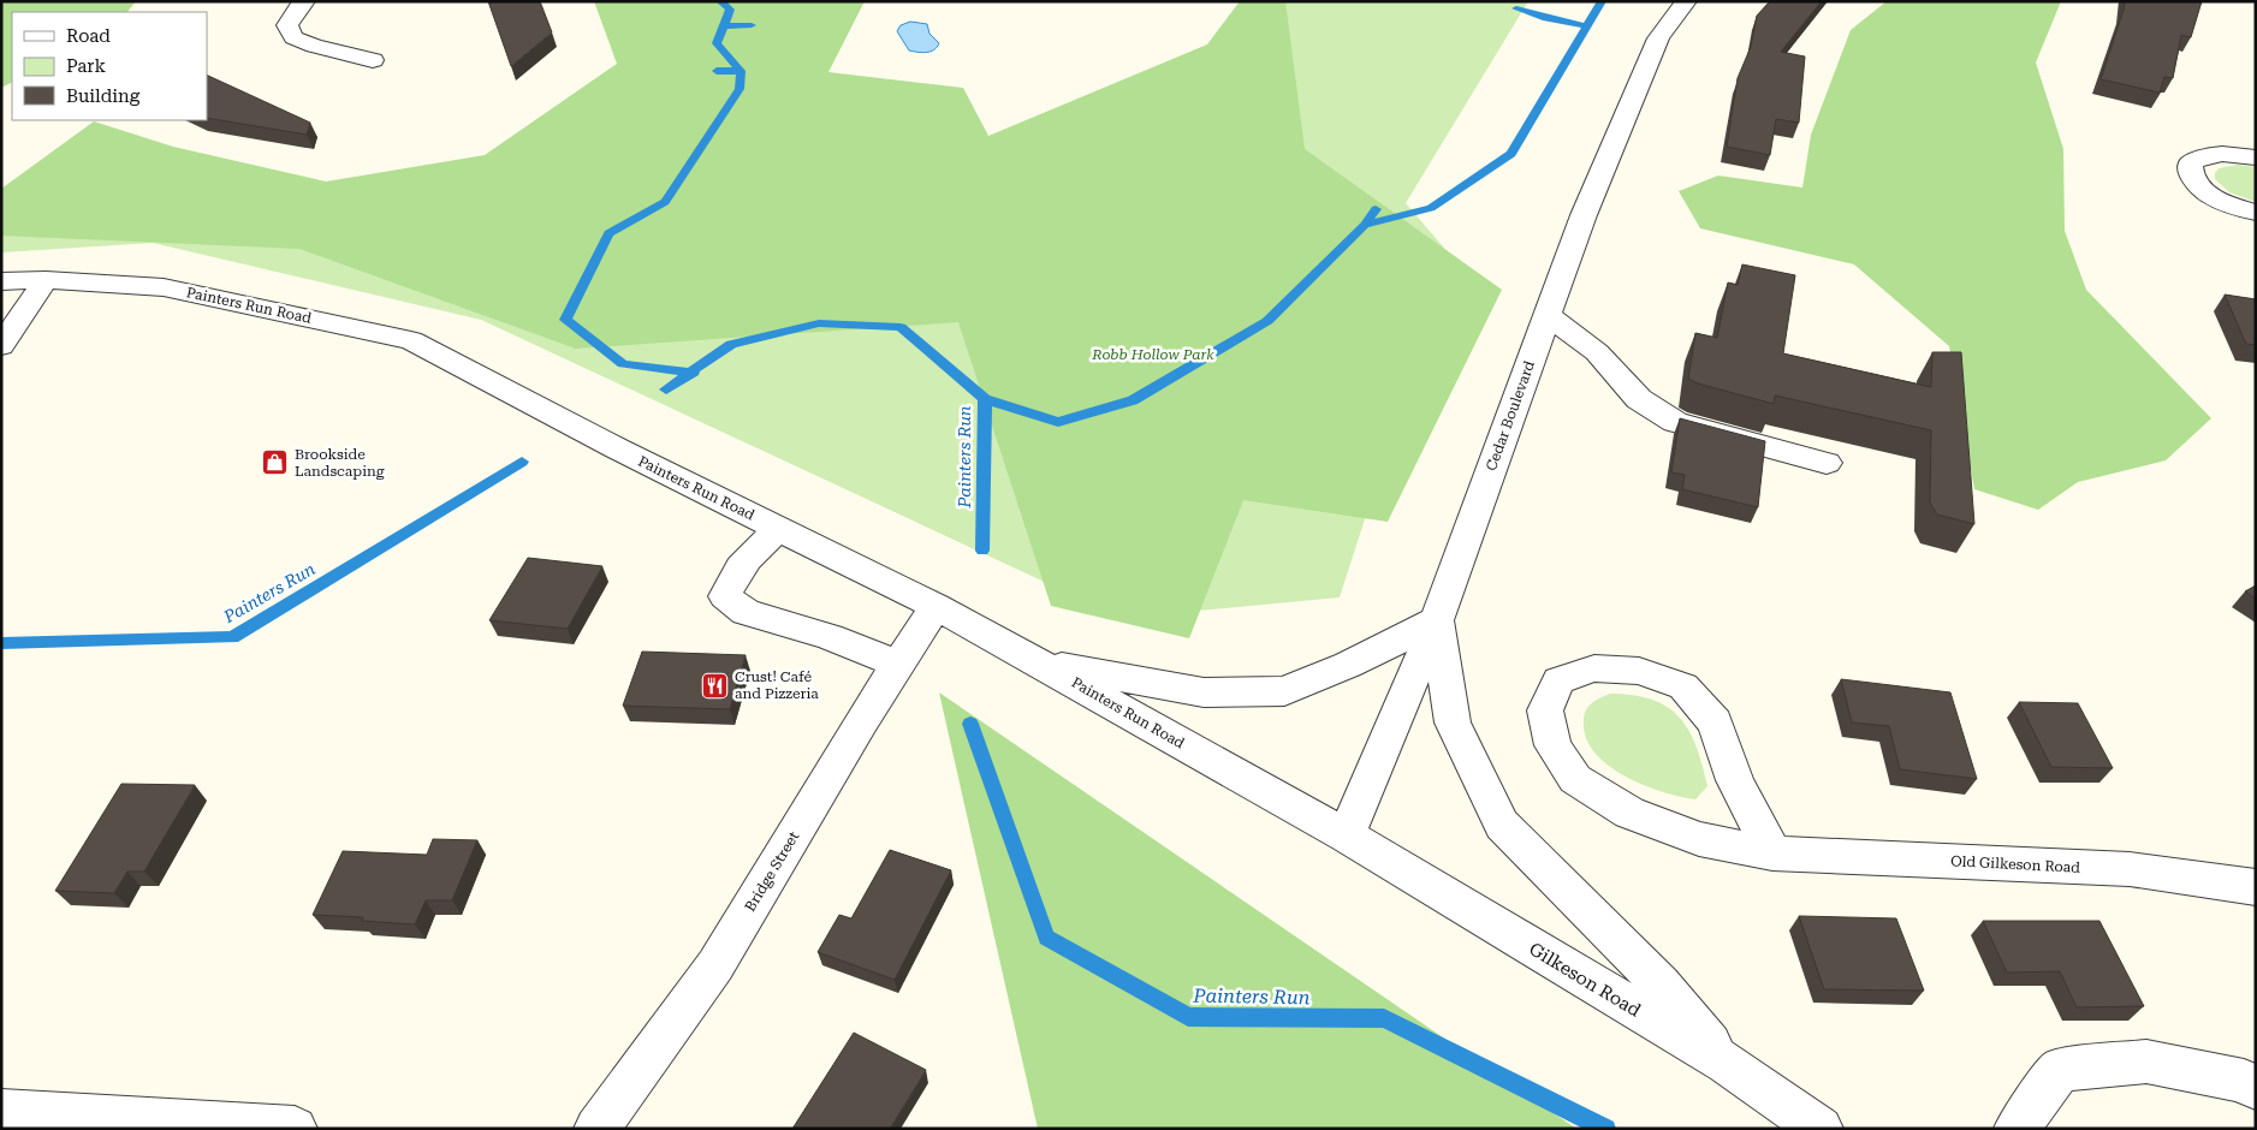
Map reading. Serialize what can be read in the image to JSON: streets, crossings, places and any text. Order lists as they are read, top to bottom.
{
  "streets": {
    "street": [
      "Painters Run Road",
      "Cedar Boulevard",
      "Old Gilkeson Road",
      "Bridge Street",
      "Gilkeson Road"
    ]
  },
  "crossings": [
    ["Painters Run Road", "Cedar Boulevard"],
    ["Painters Run Road", "Bridge Street"],
    ["Painters Run Road", "Gilkeson Road"],
    ["Cedar Boulevard", "Gilkeson Road"]
  ],
  "water": ["Painters Run"],
  "parks": ["Robb Hollow Park"],
  "places": {
    "shop": ["Brookside Landscaping"],
    "restaurant": ["Crust! Café and Pizzeria"]
  },
  "legend": ["Road", "Park", "Building"]
}
